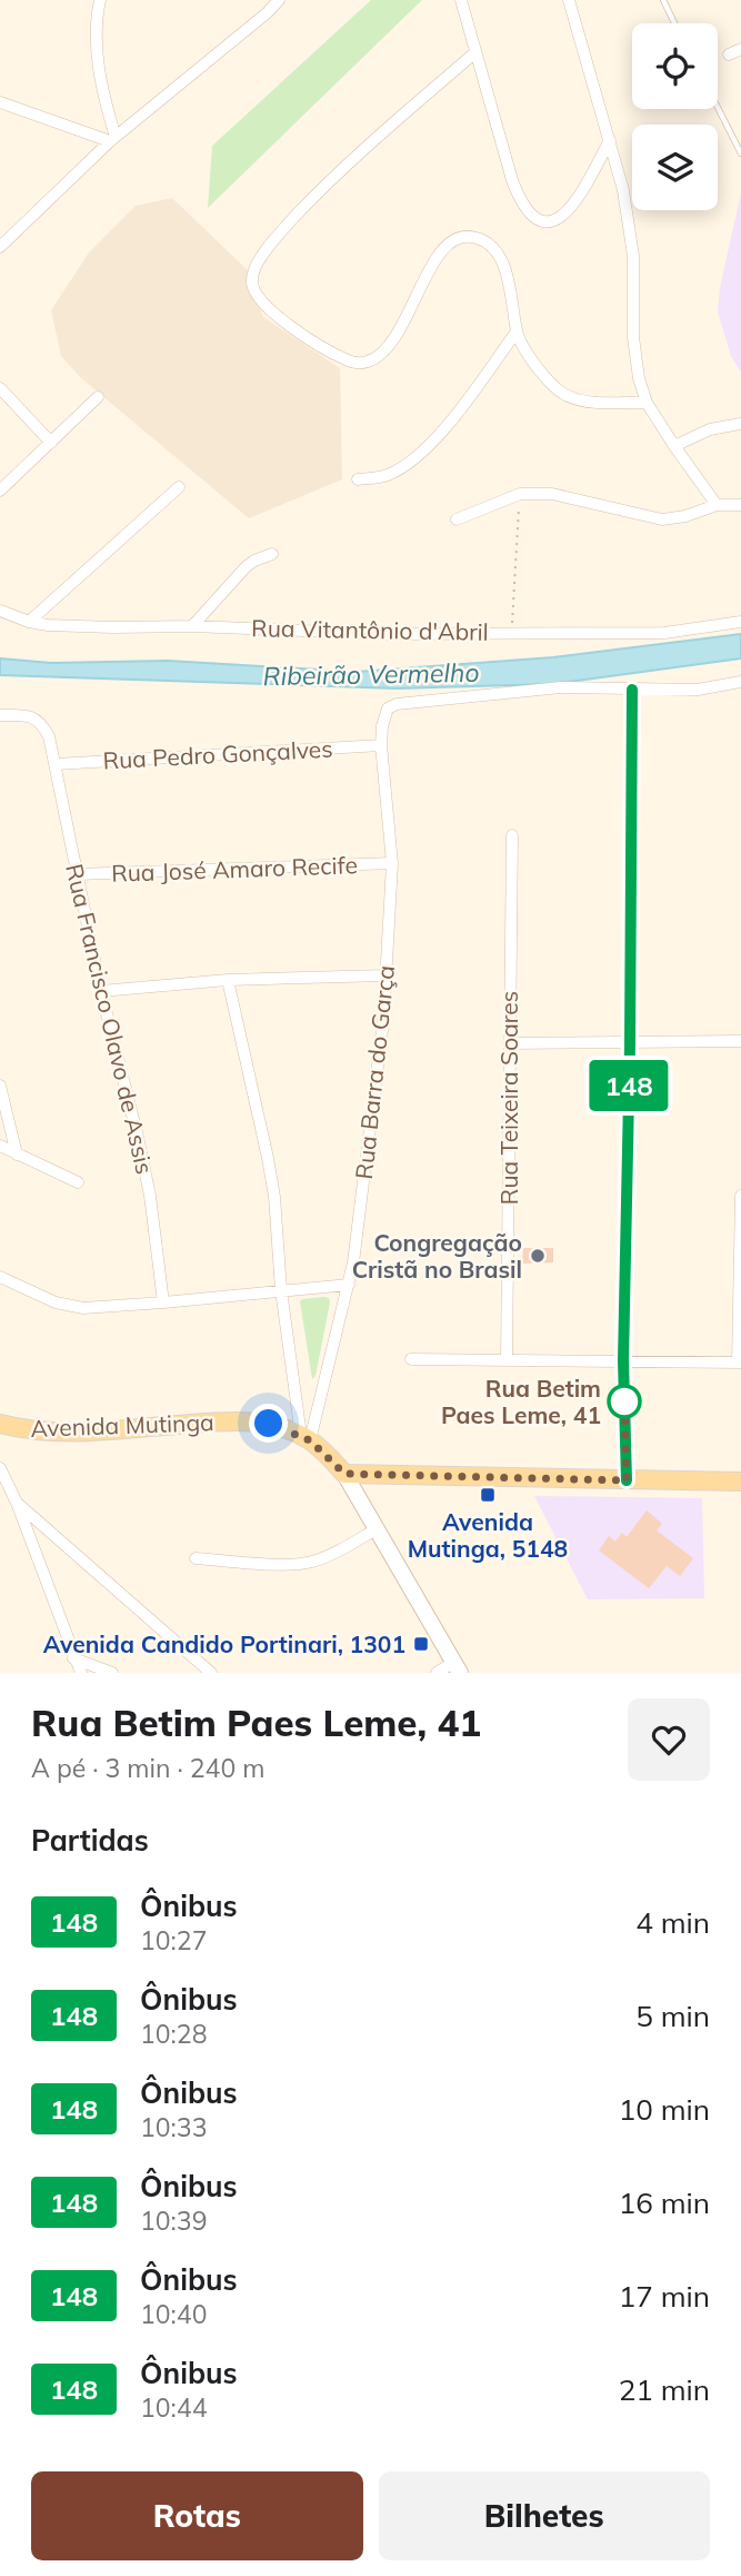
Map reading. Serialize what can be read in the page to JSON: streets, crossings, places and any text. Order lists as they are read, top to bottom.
{
  "streets": {
    "main road": ["Avenida Mutinga"],
    "street": [
      "Rua Vitantônio d'Abril",
      "Rua Pedro Gonçalves",
      "Rua José Amaro Recife",
      "Rua Francisco Olavo de Assis",
      "Rua Barra do Garça",
      "Rua Teixeira Soares"
    ]
  },
  "crossings": [
    ["Rua Pedro Gonçalves", "Rua Francisco Olavo de Assis"],
    ["Rua Pedro Gonçalves", "Rua Barra do Garça"],
    ["Rua José Amaro Recife", "Rua Francisco Olavo de Assis"],
    ["Rua José Amaro Recife", "Rua Barra do Garça"],
    ["Rua Barra do Garça", "Avenida Mutinga"]
  ],
  "water": ["Ribeirão Vermelho"],
  "places": {
    "other": ["Congregação Cristã no Brasil", "Rua Betim Paes Leme, 41"],
    "transit": ["Avenida Mutinga, 5148", "Avenida Candido Portinari, 1301"]
  },
  "lines": ["bus line 148"],
  "page": {
    "on_map": "148",
    "heading": [
      ["Rua Betim Paes Leme, 41", "A pé · 3 min · 240 m"],
      "Partidas"
    ],
    "list": [
      {
        "mark": "148",
        "name": "Ônibus",
        "note": "10:27",
        "value": "4 min"
      },
      {
        "mark": "148",
        "name": "Ônibus",
        "note": "10:28",
        "value": "5 min"
      },
      {
        "mark": "148",
        "name": "Ônibus",
        "note": "10:33",
        "value": "10 min"
      },
      {
        "mark": "148",
        "name": "Ônibus",
        "note": "10:39",
        "value": "16 min"
      },
      {
        "mark": "148",
        "name": "Ônibus",
        "note": "10:40",
        "value": "17 min"
      },
      {
        "mark": "148",
        "name": "Ônibus",
        "note": "10:44",
        "value": "21 min"
      }
    ],
    "buttons": ["Rotas", "Bilhetes"]
  }
}
